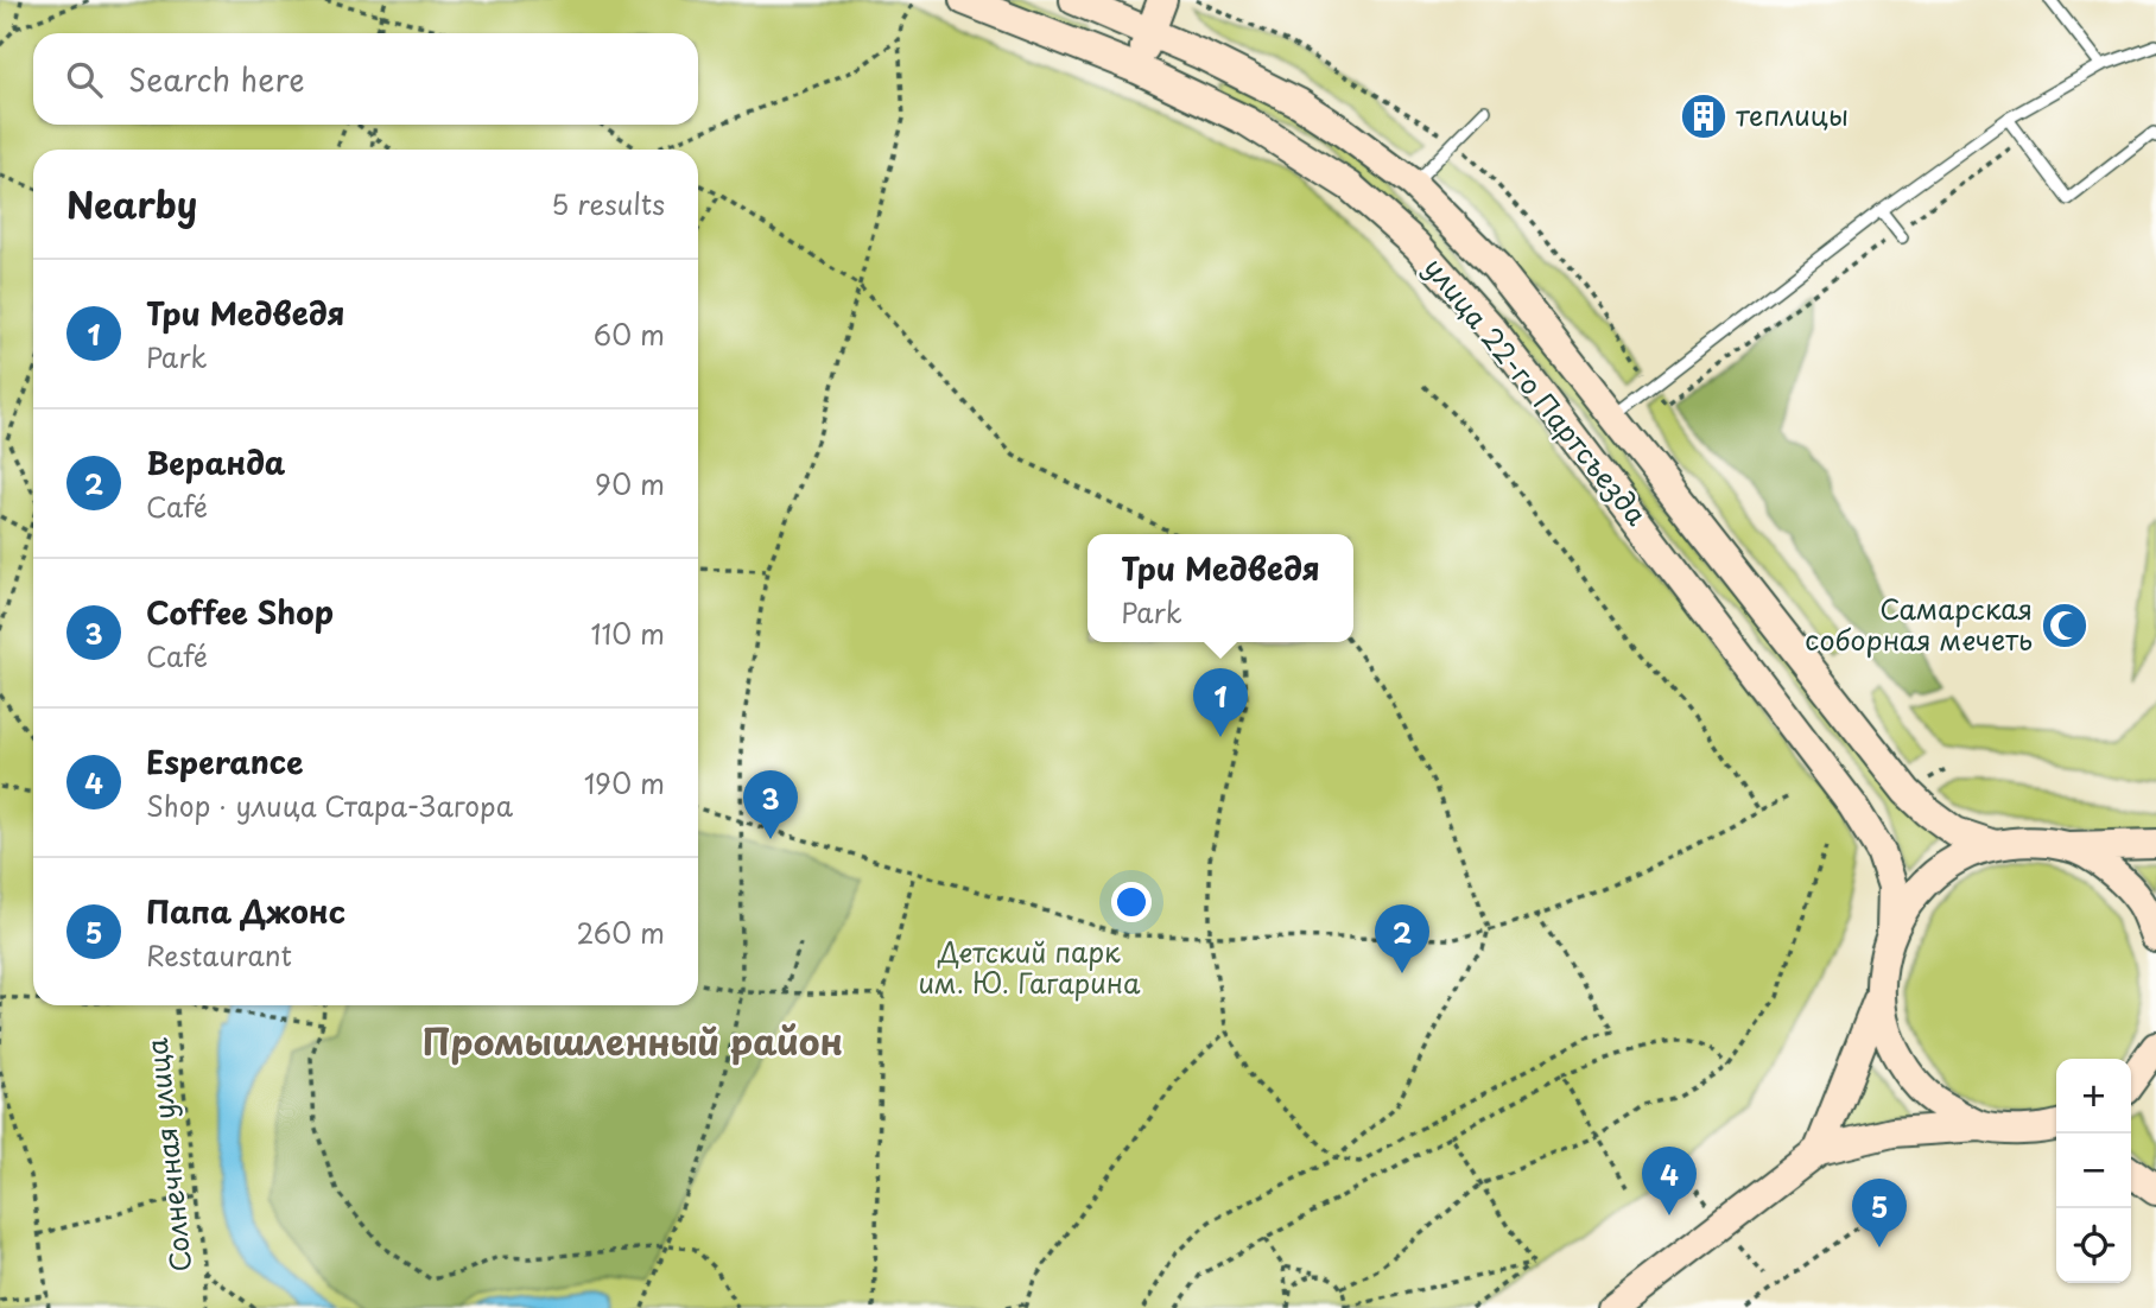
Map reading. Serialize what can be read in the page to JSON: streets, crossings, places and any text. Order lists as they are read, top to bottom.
{
  "streets": {
    "street": ["улица 22-го Партсъезда"],
    "path": ["Солнечная улица"]
  },
  "districts": ["Промышленный район"],
  "parks": ["Детский парк им. Ю. Гагарина"],
  "places": {
    "building": ["теплицы"],
    "mosque": ["Самарская соборная мечеть"]
  },
  "page": {
    "search": "Search here",
    "heading": ["Nearby", "5 results"],
    "list": [
      {
        "mark": "1",
        "name": "Три Медведя",
        "note": "Park",
        "value": "60 m"
      },
      {
        "mark": "2",
        "name": "Веранда",
        "note": "Café",
        "value": "90 m"
      },
      {
        "mark": "3",
        "name": "Coffee Shop",
        "note": "Café",
        "value": "110 m"
      },
      {
        "mark": "4",
        "name": "Esperance",
        "note": "Shop · улица Стара-Загора",
        "value": "190 m"
      },
      {
        "mark": "5",
        "name": "Папа Джонс",
        "note": "Restaurant",
        "value": "260 m"
      }
    ],
    "popup": ["Три Медведя", "Park"],
    "pins": [
      "1",
      "3",
      "2",
      "4",
      "5"
    ],
    "map_buttons": ["+", "−"]
  }
}
